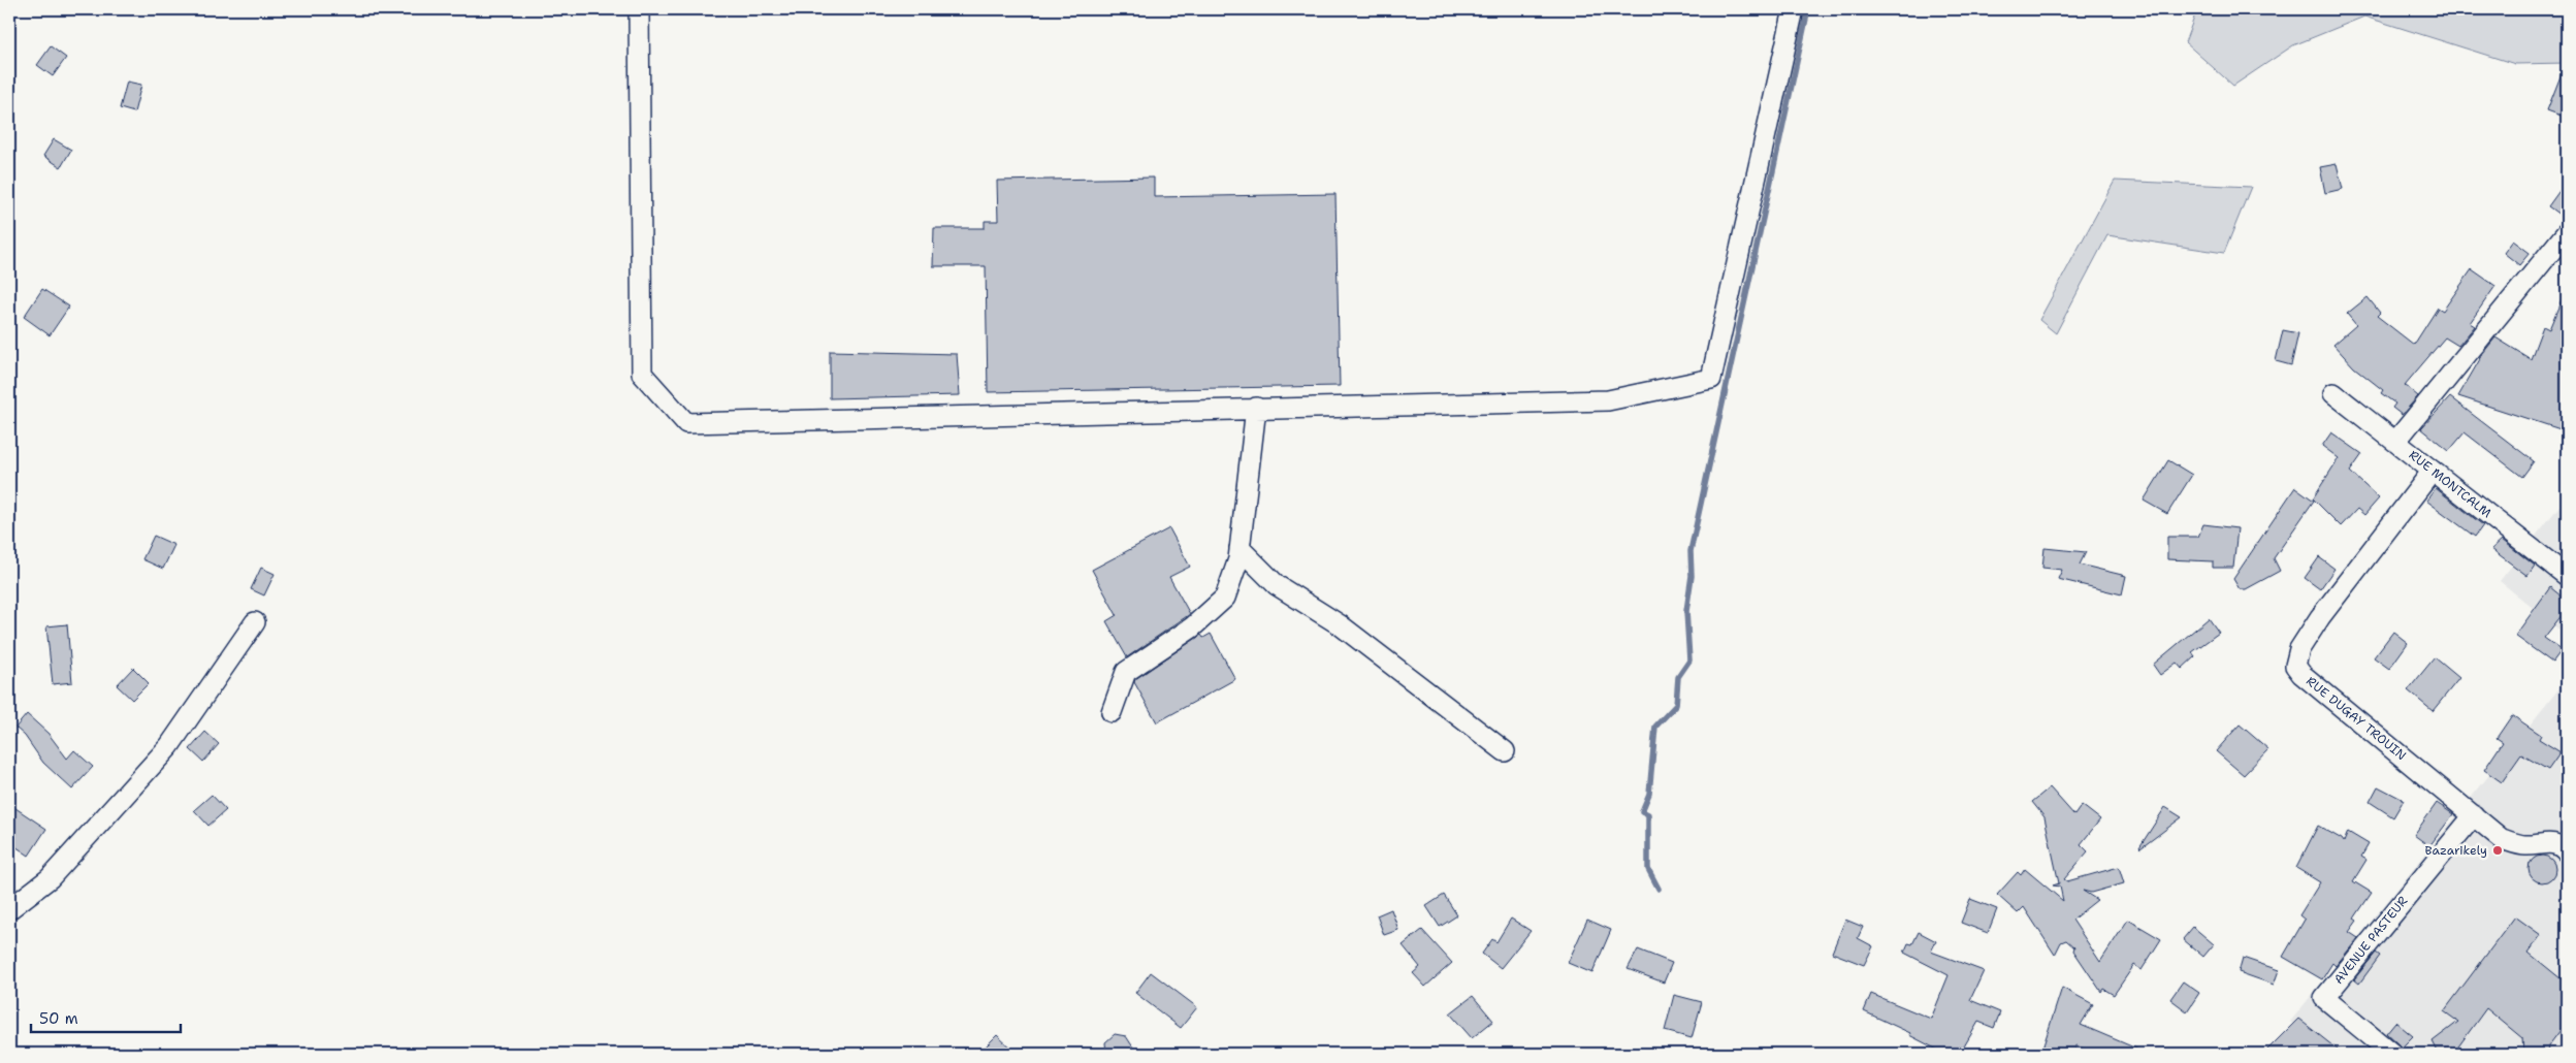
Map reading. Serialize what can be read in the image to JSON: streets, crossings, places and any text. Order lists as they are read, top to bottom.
{
  "streets": {
    "street": ["RUE MONTCALM", "RUE DUGAY TROUIN", "AVENUE PASTEUR"]
  },
  "crossings": [
    ["RUE MONTCALM", "RUE DUGAY TROUIN"],
    ["RUE DUGAY TROUIN", "AVENUE PASTEUR"]
  ],
  "places": ["Bazarikely"],
  "scale_bar": "50 m"
}
